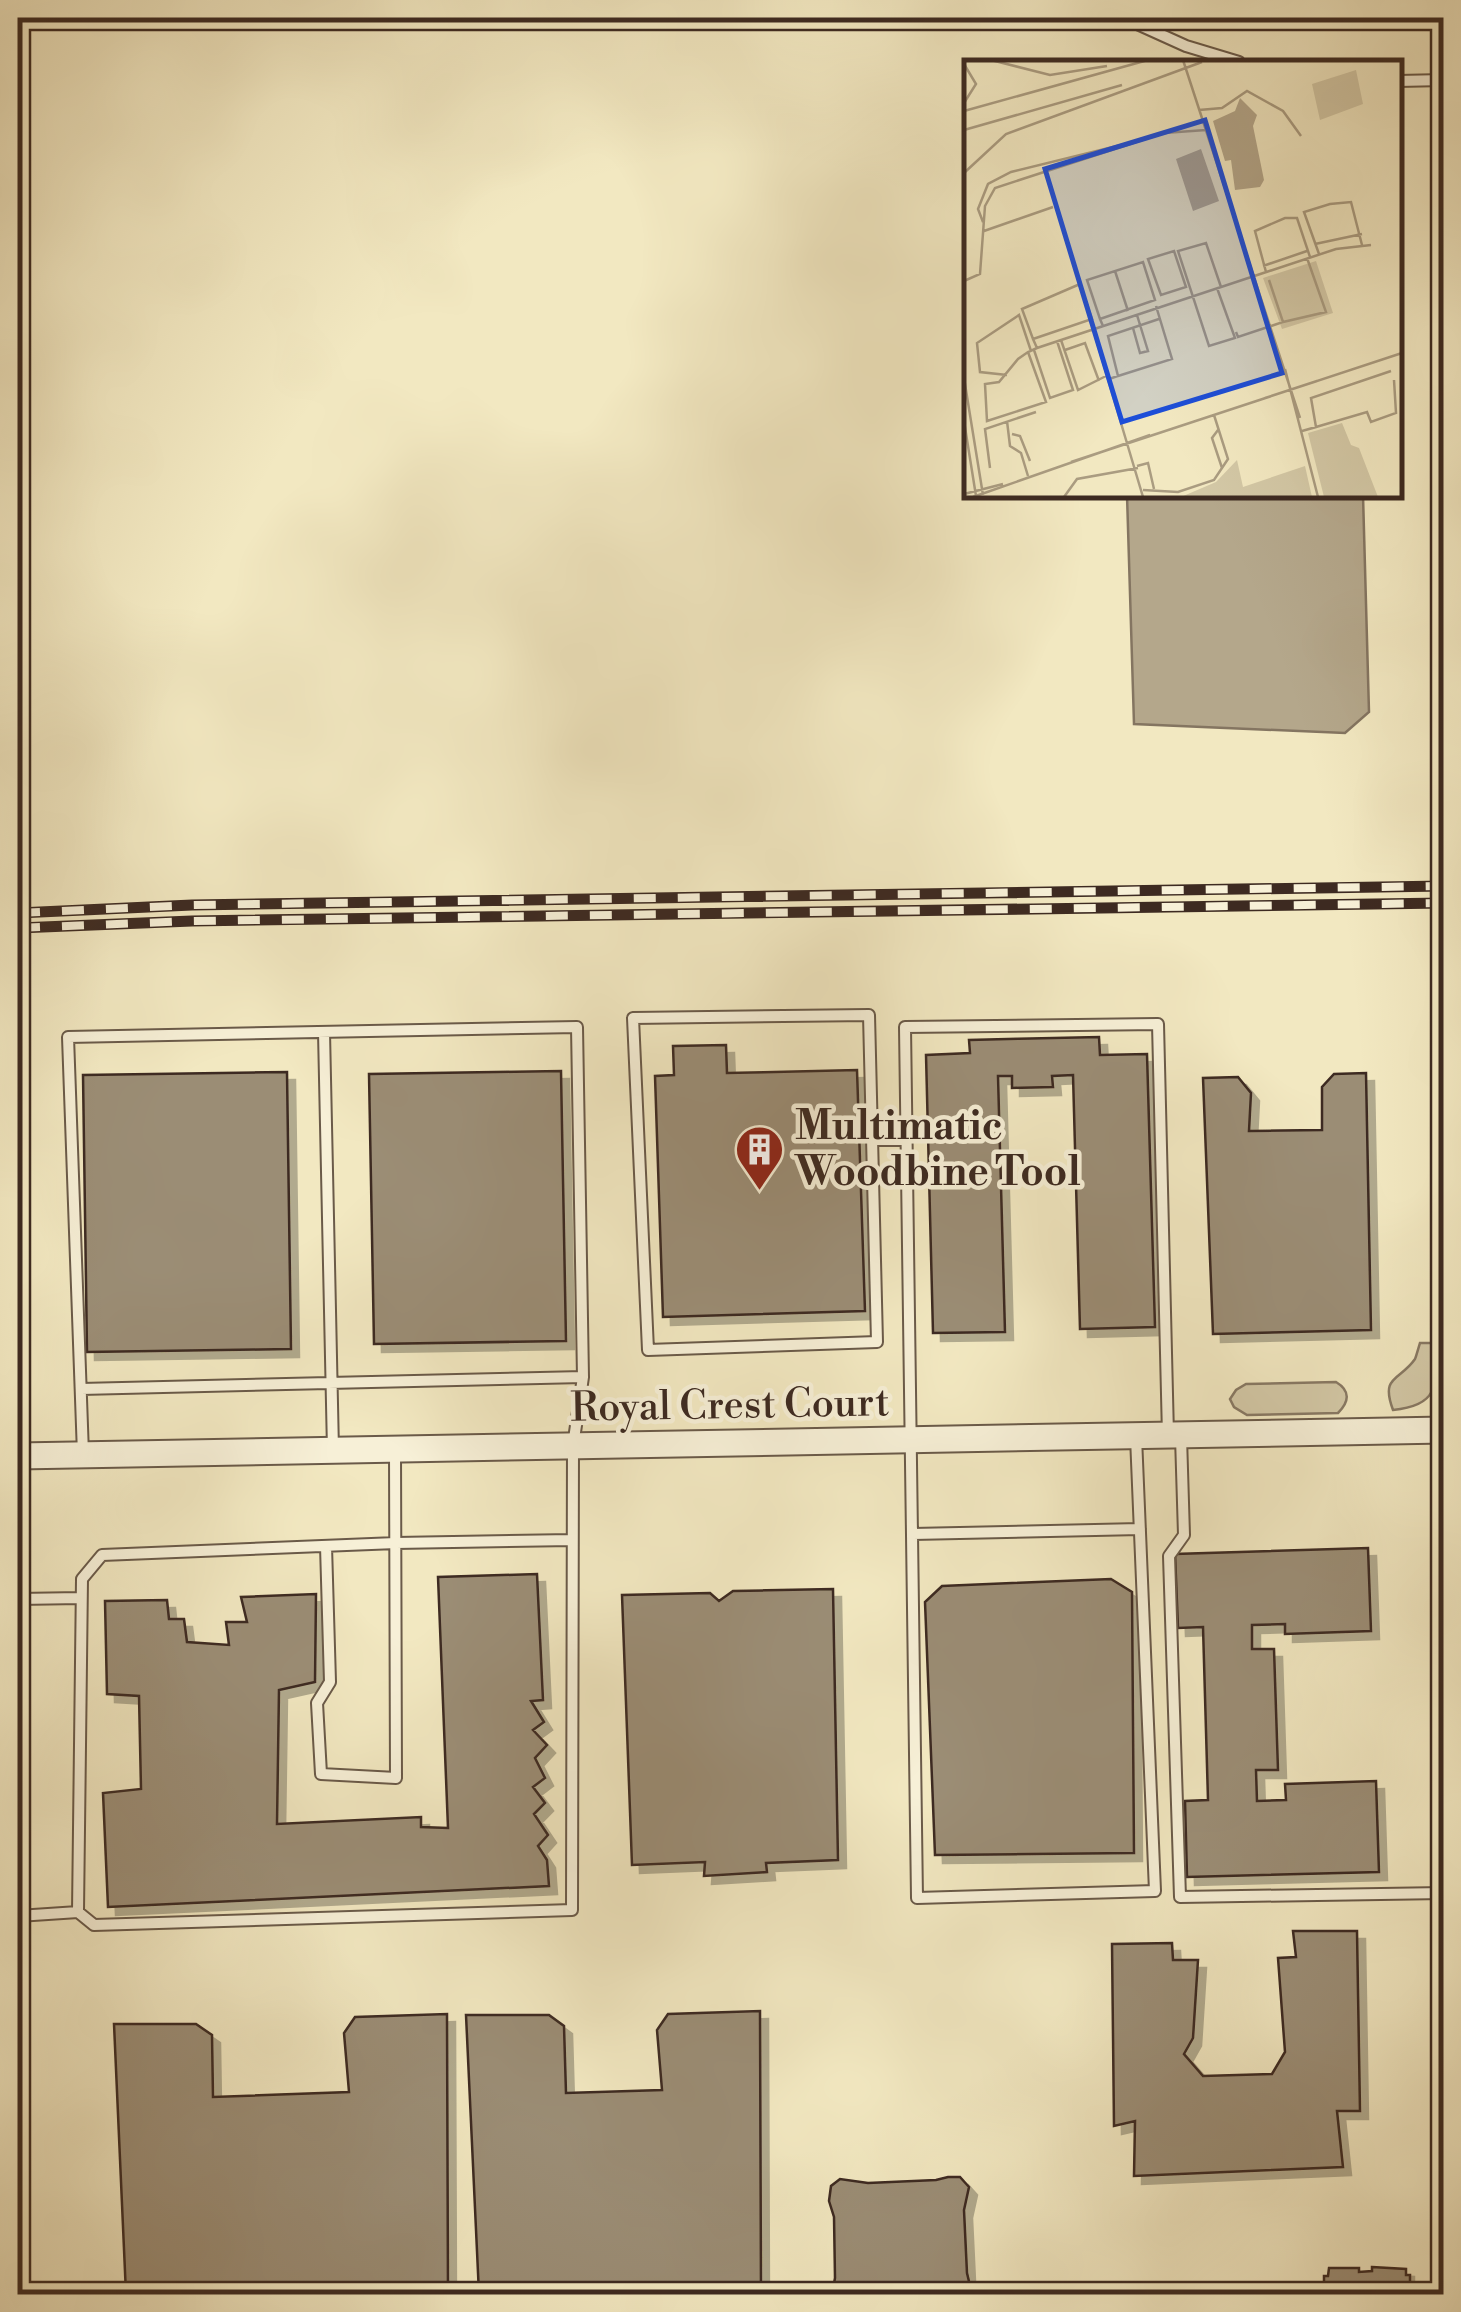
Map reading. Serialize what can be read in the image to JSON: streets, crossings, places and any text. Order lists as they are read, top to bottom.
{
  "streets": {
    "street": ["Royal Crest Court"]
  },
  "places": {
    "building": ["Multimatic Woodbine Tool"]
  }
}
